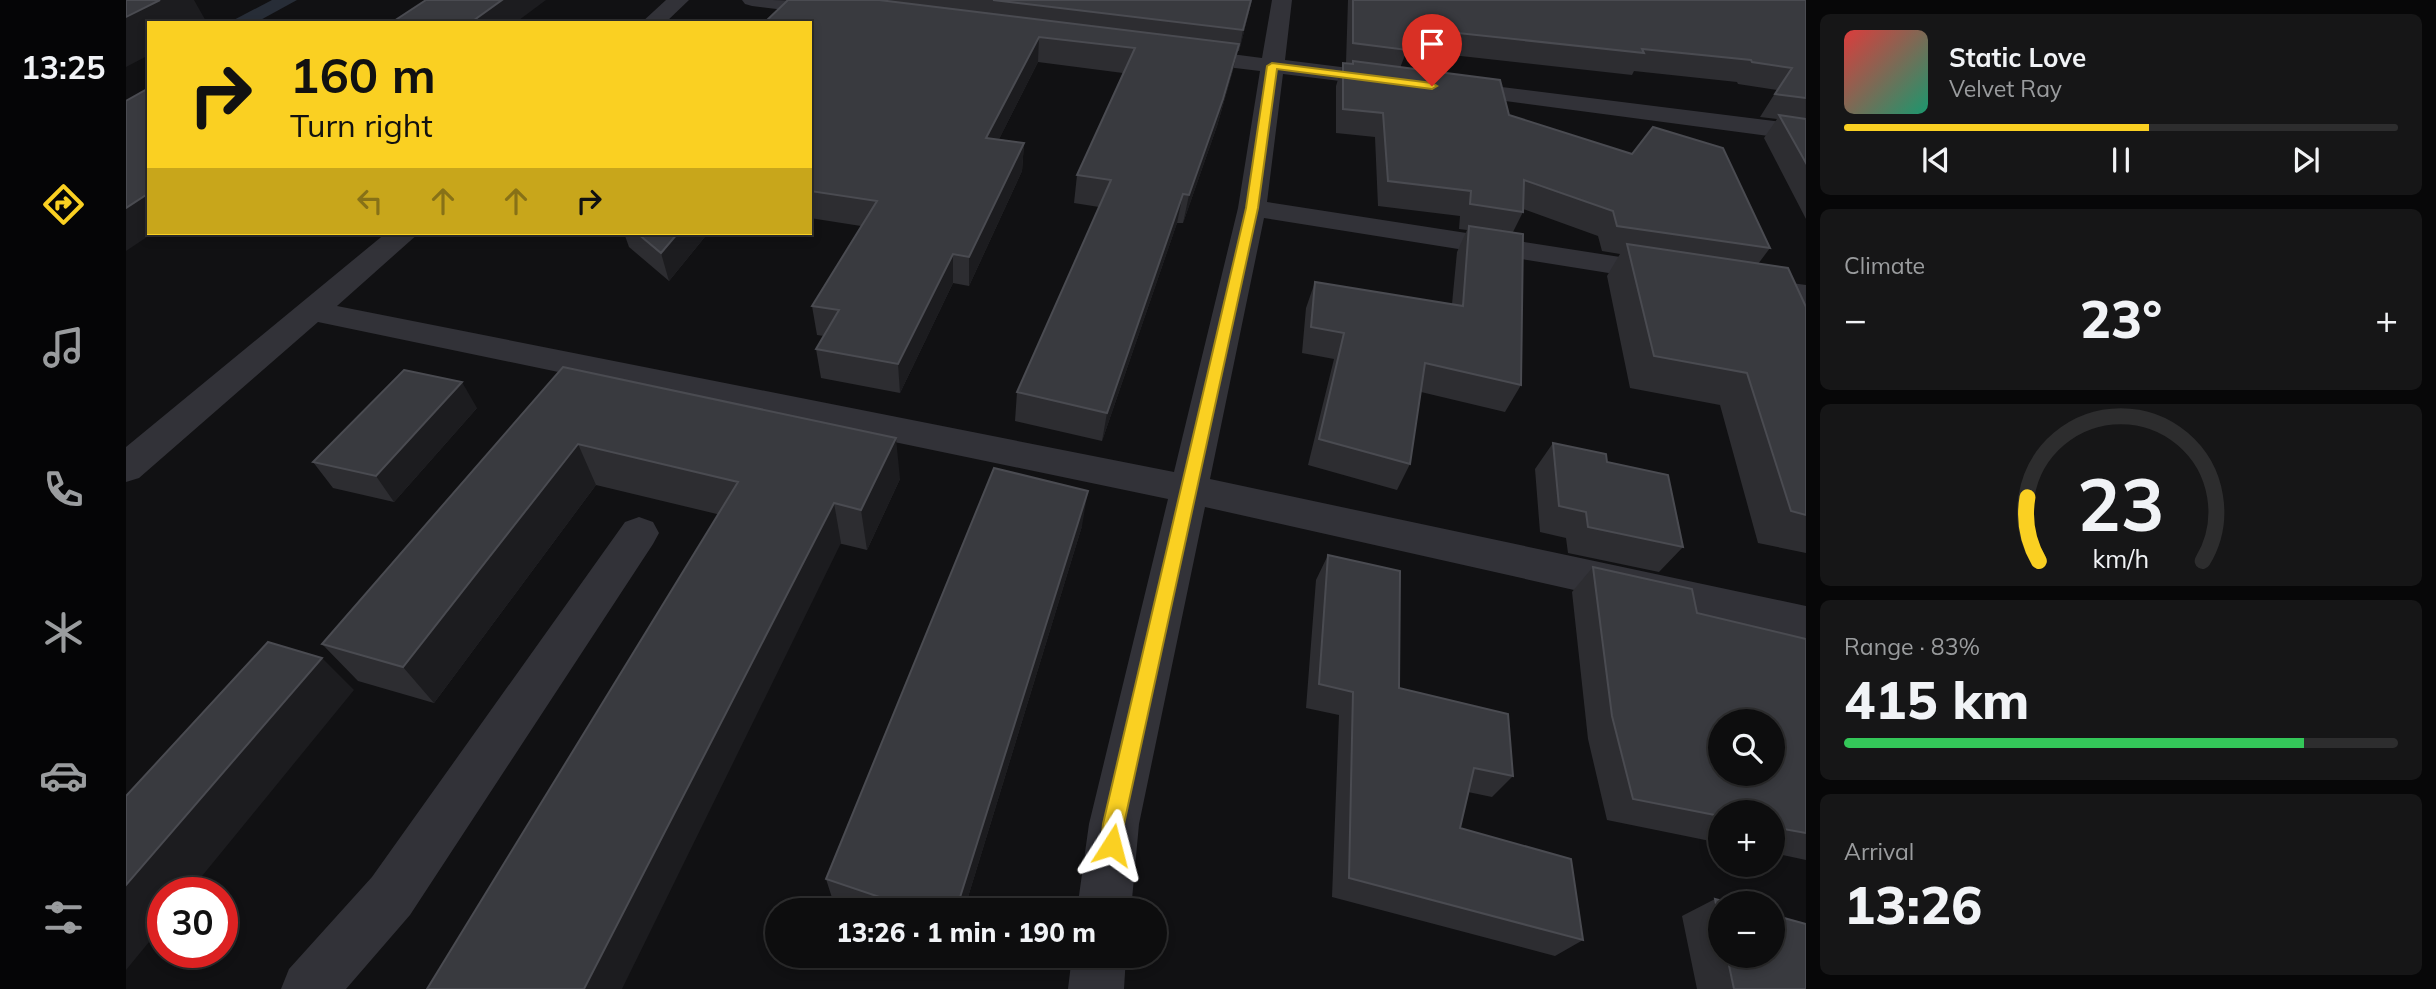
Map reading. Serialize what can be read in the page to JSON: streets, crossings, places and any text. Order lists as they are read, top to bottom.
{
  "page": {
    "tabs": "13:25",
    "turn": ["160 m", "Turn right"],
    "song": ["Static Love", "Velvet Ray"],
    "tile": [
      "Climate",
      ["Range · 83%", "415 km"],
      ["Arrival", "13:26"]
    ],
    "heat": ["−", "23°", "+"],
    "map_buttons": ["+", "−"],
    "limit": "30",
    "trip": "13:26 · 1 min · 190 m",
    "gauge": ["23", "km/h"]
  }
}
